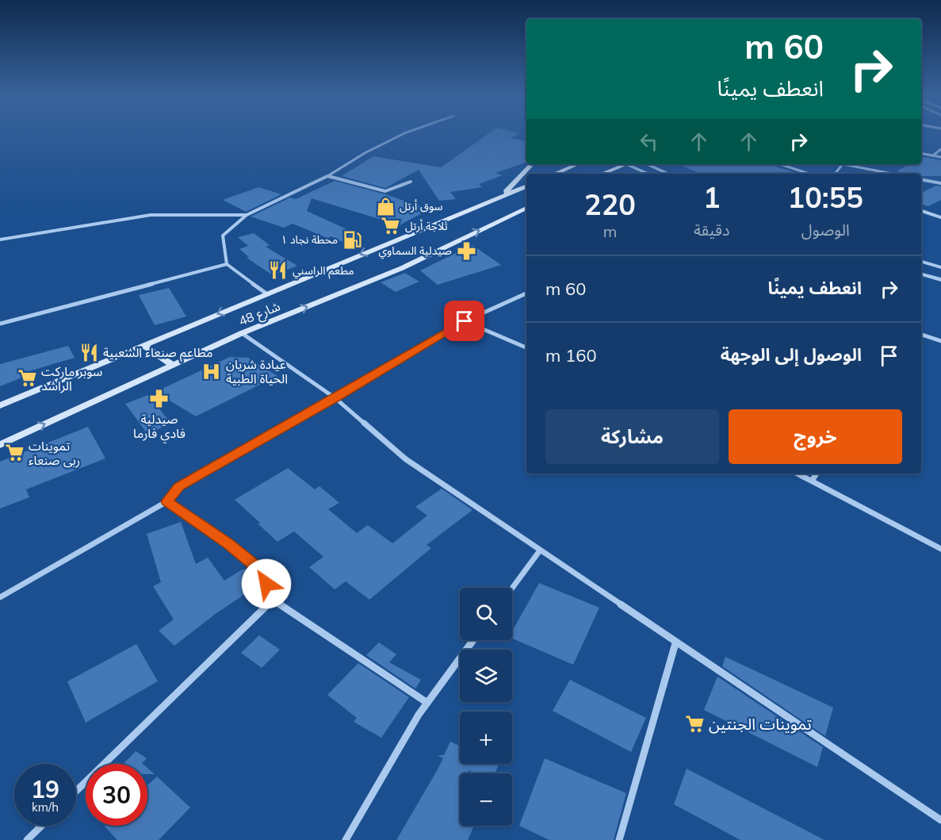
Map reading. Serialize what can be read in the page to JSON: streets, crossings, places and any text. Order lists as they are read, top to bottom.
{
  "streets": {
    "main road": ["شارع 48"]
  },
  "places": {
    "shop": ["سوق أرتل"],
    "supermarket": [
      "ثلاجة أرتل",
      "سوبر ماركت الراشد",
      "تموينات ربى صنعاء",
      "تموينات الجنتين"
    ],
    "fuel station": ["محطة نجاد ١"],
    "pharmacy": ["صيدلية السماوي", "صيدلية فادي فارما"],
    "restaurant": ["مطعم الراسني", "مطاعم صنعاء الشعبية"],
    "hospital": ["عيادة شريان الحياة الطبية"]
  },
  "page": {
    "turn": ["60 m", "انعطف يمينًا"],
    "eta": [
      "10:55",
      "الوصول",
      "1",
      "دقيقة",
      "220",
      "m"
    ],
    "list": [
      {
        "name": "انعطف يمينًا",
        "value": "60 m"
      },
      {
        "name": "الوصول إلى الوجهة",
        "value": "160 m"
      }
    ],
    "buttons": ["خروج", "مشاركة"],
    "map_buttons": ["+", "−"],
    "speed": "19 km/h",
    "limit": "30"
  }
}
